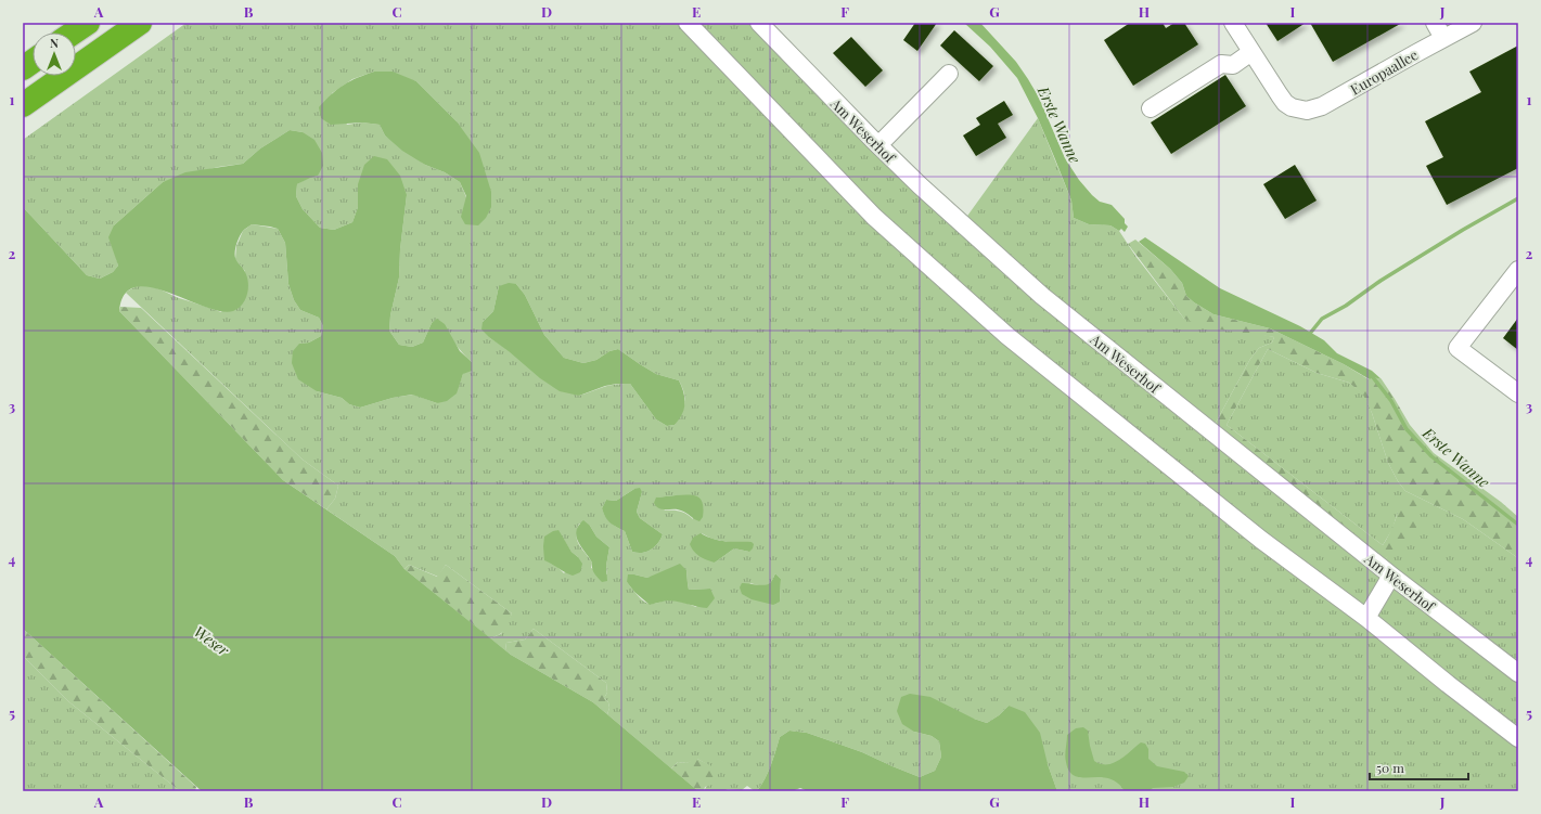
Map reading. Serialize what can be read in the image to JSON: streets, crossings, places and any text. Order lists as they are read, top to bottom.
{
  "streets": {
    "street": ["Europaallee", "Am Weserhof"]
  },
  "water": ["Erste Wanne", "Weser"],
  "scale_bar": "50 m",
  "north": "top",
  "grid": {
    "columns": [
      "A",
      "B",
      "C",
      "D",
      "E",
      "F",
      "G",
      "H",
      "I",
      "J"
    ],
    "rows": [
      "1",
      "2",
      "3",
      "4",
      "5"
    ]
  }
}
